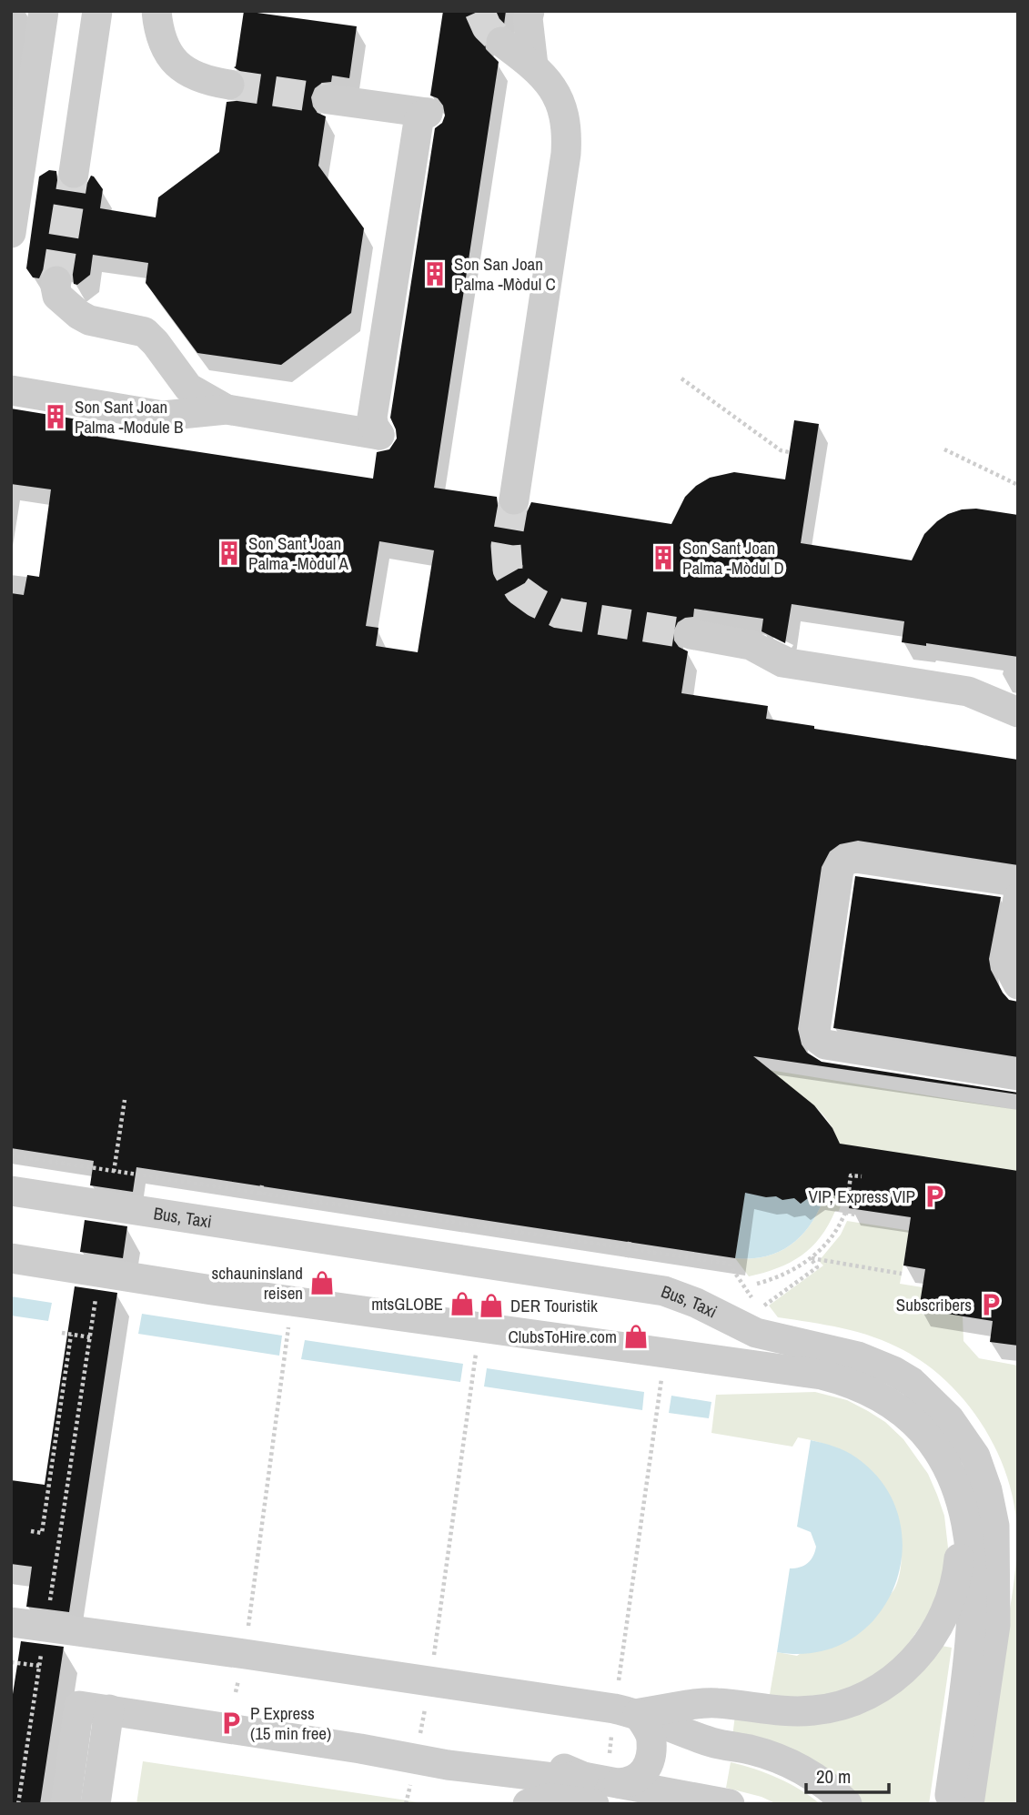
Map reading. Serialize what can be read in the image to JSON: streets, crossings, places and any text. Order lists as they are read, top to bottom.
{
  "streets": {
    "street": ["Bus, Taxi"]
  },
  "places": {
    "building": [
      "Son San Joan Palma -Mòdul C",
      "Son Sant Joan Palma -Module B",
      "Son Sant Joan Palma -Mòdul A",
      "Son Sant Joan Palma -Mòdul D"
    ],
    "parking": ["VIP, Express VIP", "Subscribers", "P Express (15 min free)"],
    "shop": [
      "schauninsland reisen",
      "mtsGLOBE",
      "DER Touristik",
      "ClubsToHire.com"
    ]
  },
  "scale_bar": "20 m"
}
